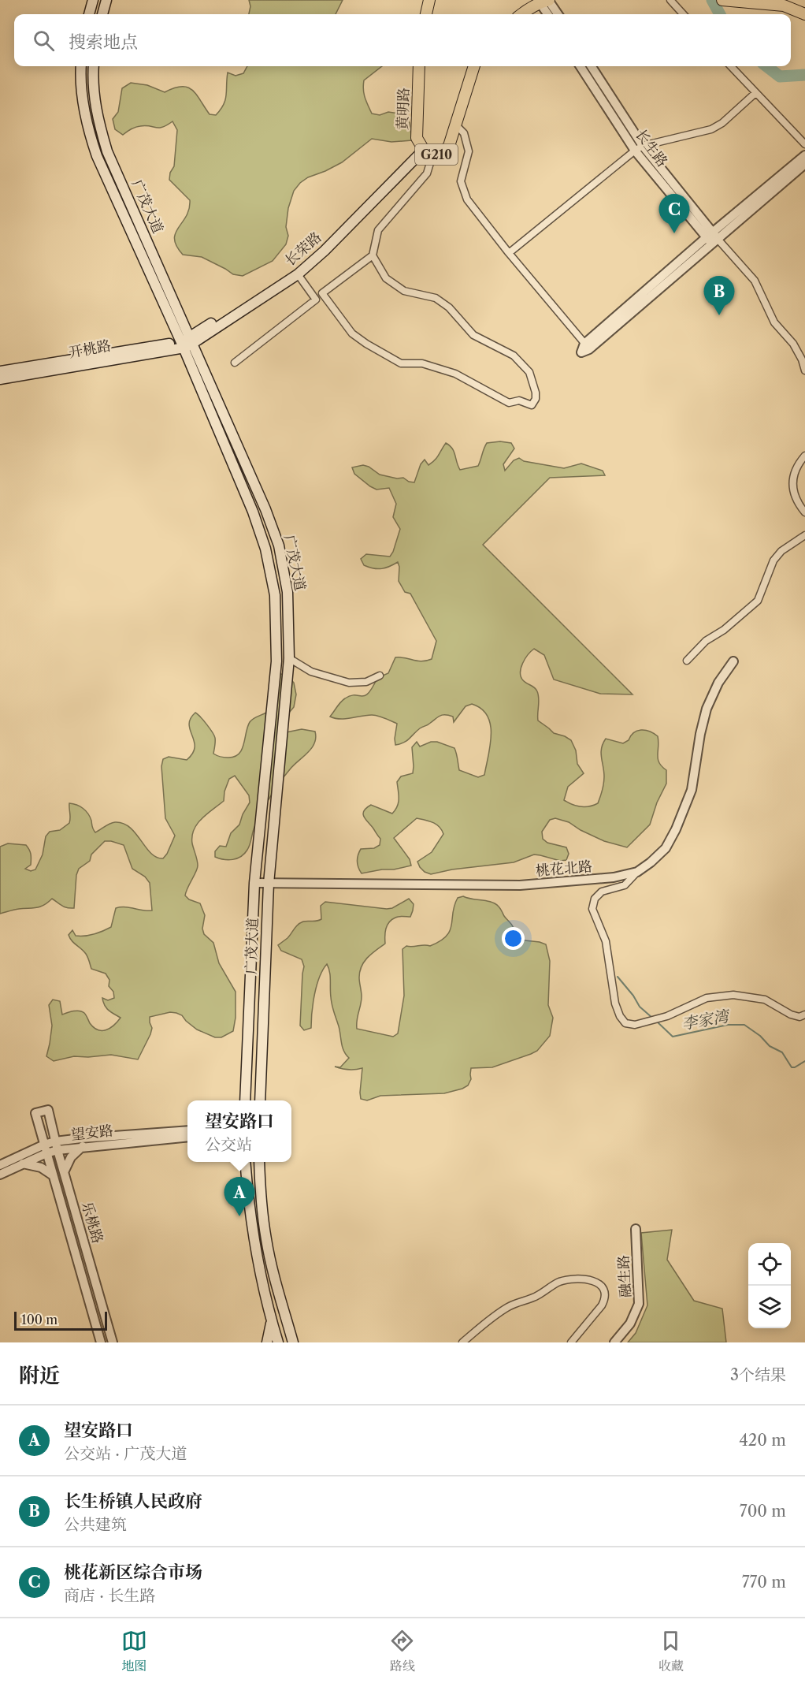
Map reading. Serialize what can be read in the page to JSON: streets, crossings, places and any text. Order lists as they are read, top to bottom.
{
  "streets": {
    "highway": ["黄明路", "G210"],
    "main road": ["广茂大道", "长荣路", "开桃路"],
    "street": [
      "长生路",
      "桃花北路",
      "望安路",
      "乐桃路",
      "融生路"
    ]
  },
  "crossings": [
    ["黄明路", "G210"],
    ["黄明路", "长荣路"],
    ["G210", "长荣路"],
    ["广茂大道", "长荣路"],
    ["广茂大道", "开桃路"],
    ["广茂大道", "桃花北路"],
    ["长荣路", "开桃路"],
    ["望安路", "乐桃路"]
  ],
  "water": ["李家湾"],
  "scale_bar": "100 m",
  "page": {
    "search": "搜索地点",
    "pins": ["C", "B", "A"],
    "popup": ["望安路口", "公交站"],
    "scale": "100 m",
    "heading": ["附近", "3个结果"],
    "list": [
      {
        "mark": "A",
        "name": "望安路口",
        "note": "公交站 · 广茂大道",
        "value": "420 m"
      },
      {
        "mark": "B",
        "name": "长生桥镇人民政府",
        "note": "公共建筑",
        "value": "700 m"
      },
      {
        "mark": "C",
        "name": "桃花新区综合市场",
        "note": "商店 · 长生路",
        "value": "770 m"
      }
    ],
    "nav": ["地图", "路线", "收藏"]
  }
}
